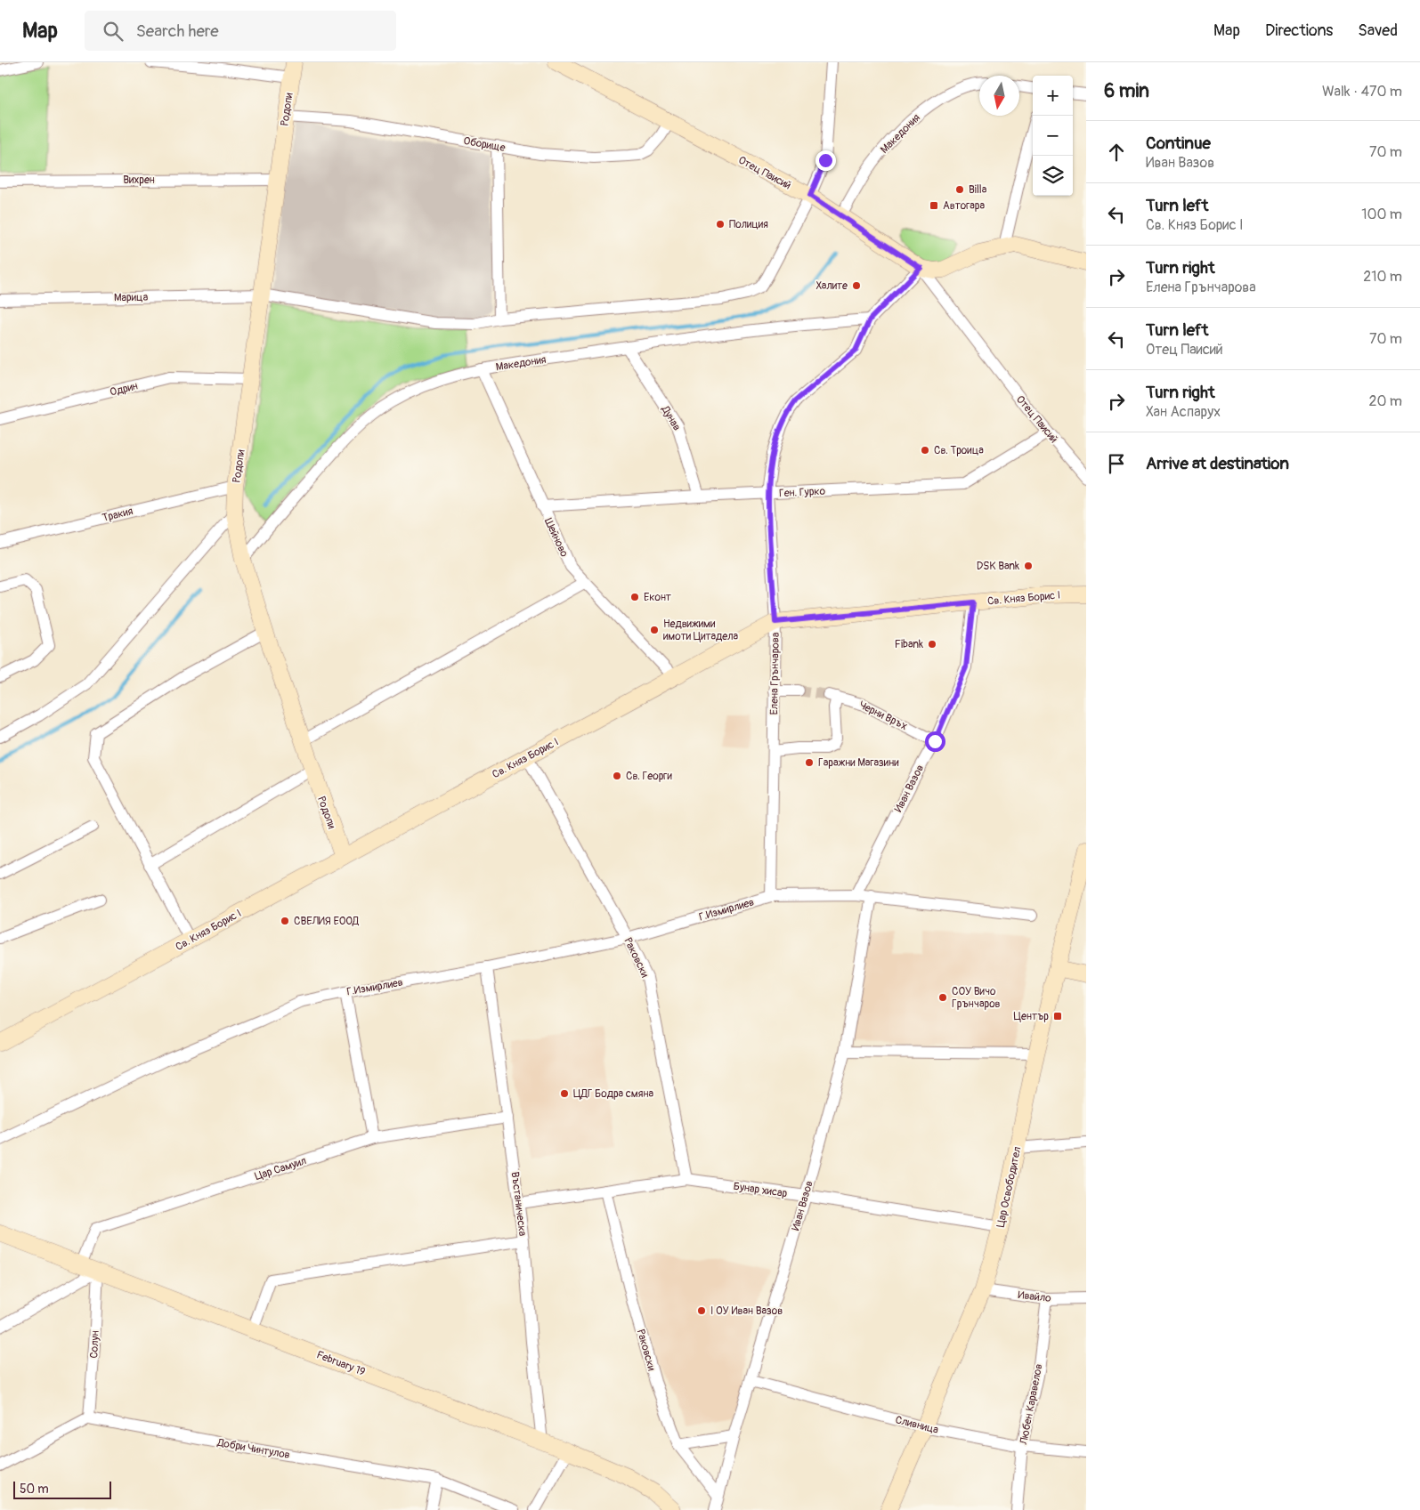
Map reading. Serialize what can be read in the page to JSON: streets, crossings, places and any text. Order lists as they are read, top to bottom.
{
  "streets": {
    "street": [
      "Родопи",
      "Македония",
      "Оборище",
      "Отец Паисий",
      "Вихрен",
      "Марица",
      "Одрин",
      "Дунав",
      "Ген. Гурко",
      "Тракия",
      "Шейново",
      "Св. Княз Борис I",
      "Елена Грънчарова",
      "Черни Връх",
      "Иван Вазов",
      "Г.Измирлиев",
      "Раковски",
      "Цар Самуил",
      "Цар Освободител",
      "Бунар хисар",
      "Въстаническа",
      "Ивайло",
      "Солун",
      "February 19",
      "Любен Каравелов",
      "Сливница",
      "Добри Чинтулов"
    ]
  },
  "crossings": [
    ["Родопи", "Македония"],
    ["Родопи", "Оборище"],
    ["Родопи", "Вихрен"],
    ["Родопи", "Марица"],
    ["Родопи", "Одрин"],
    ["Родопи", "Тракия"],
    ["Родопи", "Св. Княз Борис I"],
    ["Македония", "Отец Паисий"],
    ["Македония", "Дунав"],
    ["Македония", "Шейново"],
    ["Македония", "Елена Грънчарова"],
    ["Оборище", "Отец Паисий"],
    ["Отец Паисий", "Марица"],
    ["Отец Паисий", "Ген. Гурко"],
    ["Отец Паисий", "Елена Грънчарова"],
    ["Дунав", "Ген. Гурко"],
    ["Ген. Гурко", "Шейново"],
    ["Ген. Гурко", "Елена Грънчарова"],
    ["Шейново", "Св. Княз Борис I"],
    ["Св. Княз Борис I", "Елена Грънчарова"],
    ["Св. Княз Борис I", "Иван Вазов"],
    ["Св. Княз Борис I", "Раковски"],
    ["Елена Грънчарова", "Черни Връх"],
    ["Елена Грънчарова", "Г.Измирлиев"],
    ["Черни Връх", "Иван Вазов"],
    ["Иван Вазов", "Г.Измирлиев"],
    ["Иван Вазов", "Раковски"],
    ["Иван Вазов", "Бунар хисар"],
    ["Иван Вазов", "Сливница"],
    ["Г.Измирлиев", "Раковски"],
    ["Г.Измирлиев", "Въстаническа"],
    ["Раковски", "Бунар хисар"],
    ["Цар Самуил", "Въстаническа"],
    ["Цар Самуил", "February 19"],
    ["Цар Освободител", "Бунар хисар"],
    ["Цар Освободител", "Ивайло"],
    ["Цар Освободител", "Сливница"],
    ["Бунар хисар", "Въстаническа"],
    ["Въстаническа", "February 19"],
    ["Ивайло", "Любен Каравелов"],
    ["Солун", "February 19"],
    ["Солун", "Добри Чинтулов"],
    ["Любен Каравелов", "Сливница"]
  ],
  "places": {
    "other": [
      "Billa",
      "Полиция",
      "Халите",
      "Св. Троица",
      "DSK Bank",
      "Еконт",
      "Недвижими имоти Цитадела",
      "Fibank",
      "Гаражни Магазини",
      "Св. Георги",
      "СВЕЛИЯ ЕООД",
      "СОУ Вичо Грънчаров",
      "ЦДГ Бодра смяна",
      "I ОУ Иван Вазов"
    ],
    "transit": ["Автогара", "Център"]
  },
  "scale_bar": "50 m",
  "north": "bottom",
  "page": {
    "header": "Map",
    "search": "Search here",
    "nav": ["Map", "Directions", "Saved"],
    "heading": ["6 min", "Walk · 470 m"],
    "map_buttons": ["+", "−"],
    "list": [
      ["Continue", "Иван Вазов", "70 m"],
      ["Turn left", "Св. Княз Борис I", "100 m"],
      ["Turn right", "Елена Грънчарова", "210 m"],
      ["Turn left", "Отец Паисий", "70 m"],
      ["Turn right", "Хан Аспарух", "20 m"],
      "Arrive at destination"
    ],
    "scale": "50 m"
  }
}
